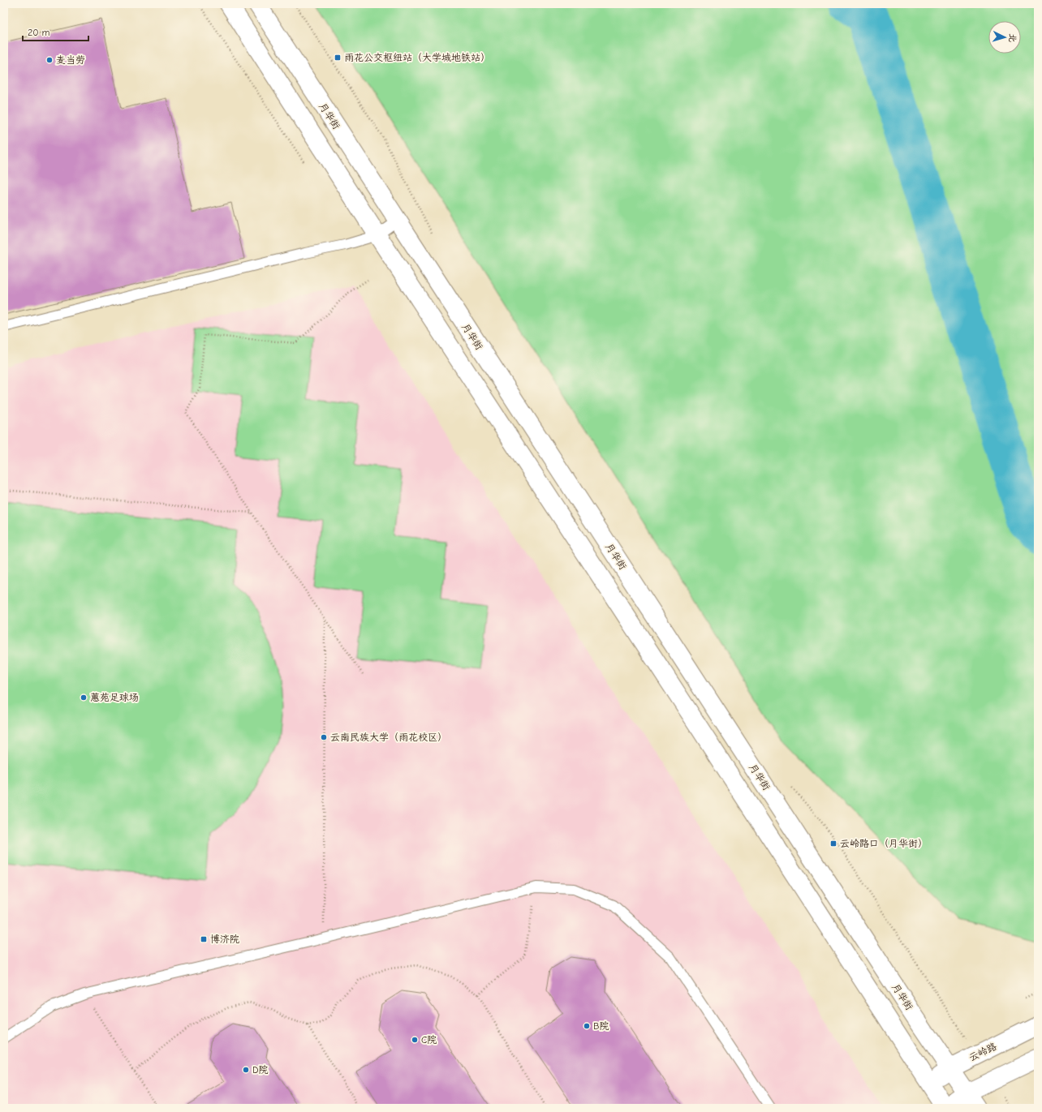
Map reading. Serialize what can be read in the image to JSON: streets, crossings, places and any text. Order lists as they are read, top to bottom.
{
  "streets": {
    "street": ["月华街", "云岭路"]
  },
  "crossings": [
    ["月华街", "云岭路"]
  ],
  "places": {
    "transit": ["雨花公交枢纽站（大学城地铁站）", "云岭路口（月华街）", "博济院"],
    "other": [
      "麦当劳",
      "蕙苑足球场",
      "云南民族大学（雨花校区）",
      "B院",
      "C院",
      "D院"
    ]
  },
  "scale_bar": "20 m",
  "north": "right"
}
